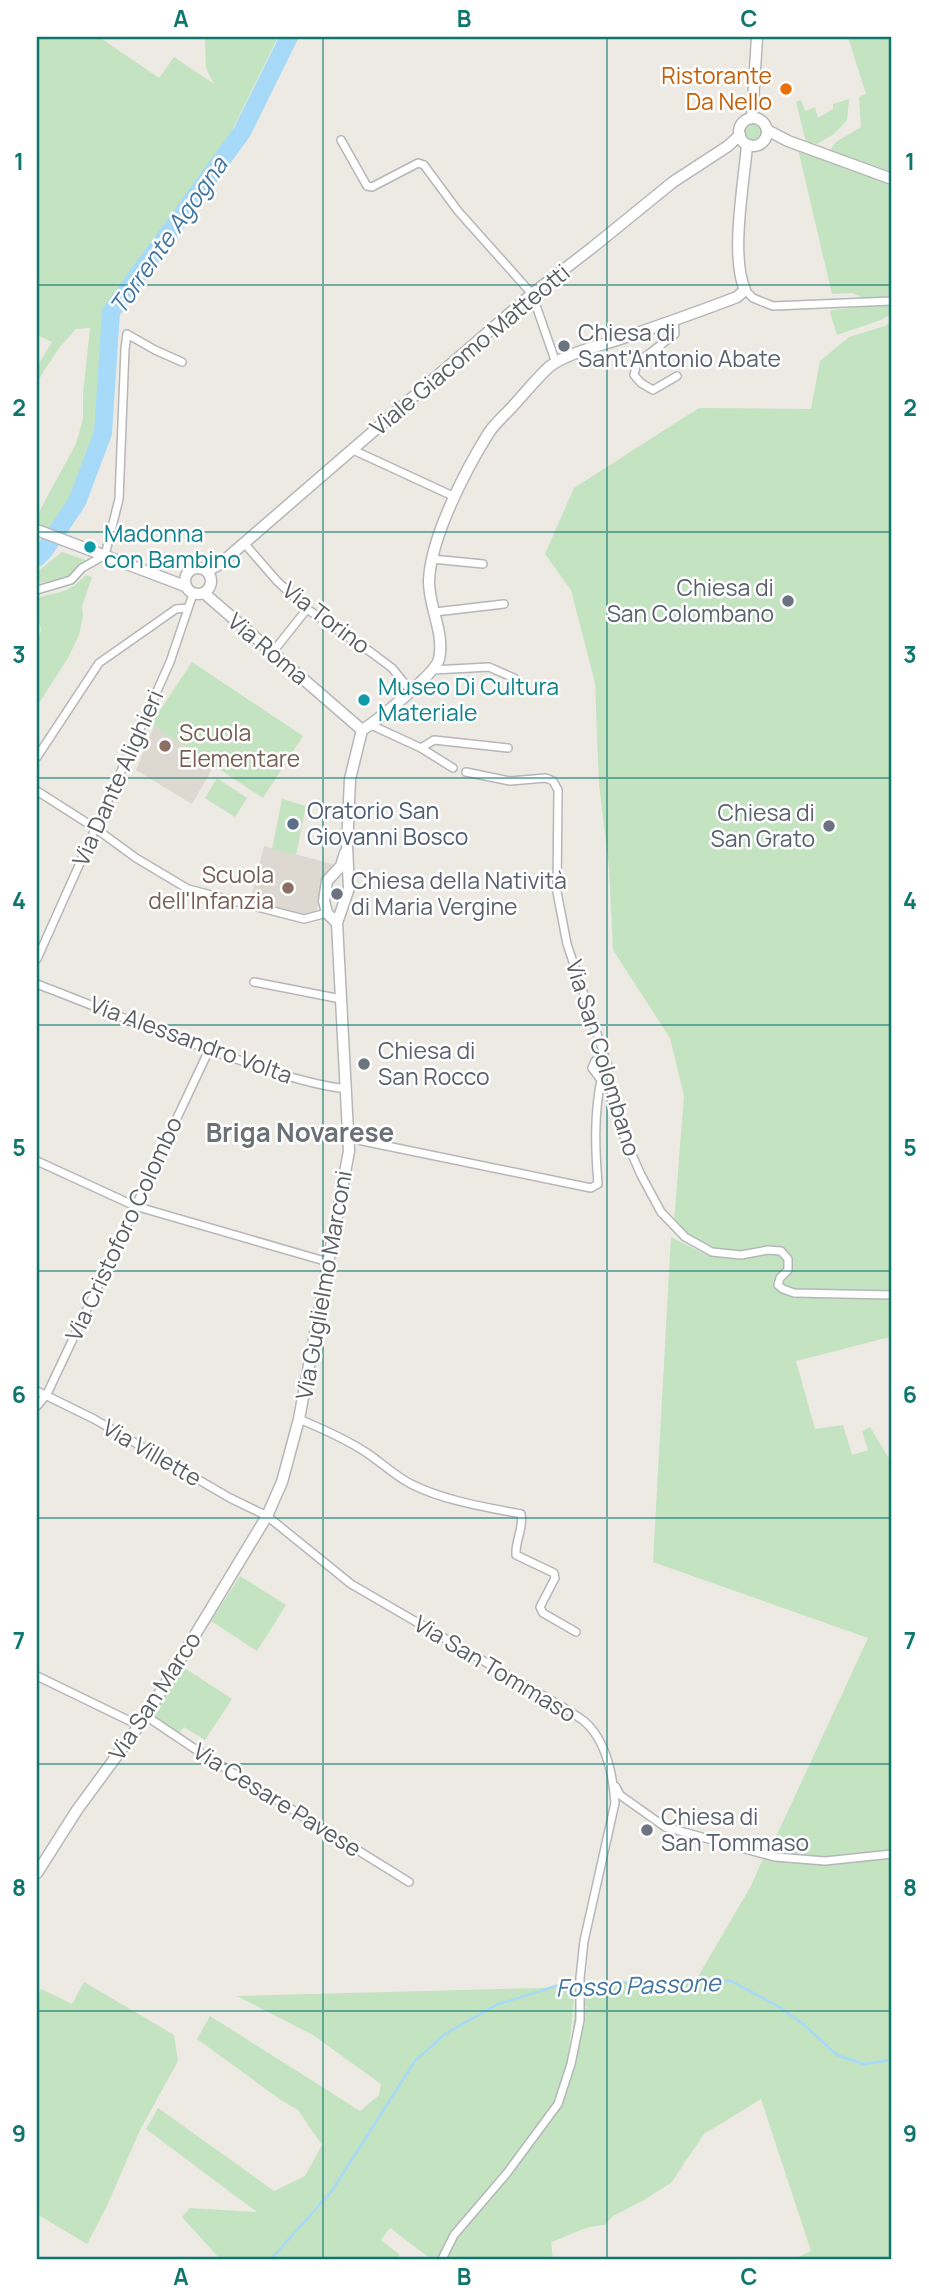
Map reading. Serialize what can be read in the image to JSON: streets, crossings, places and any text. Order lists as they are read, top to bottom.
{
  "streets": {
    "street": [
      "Viale Giacomo Matteotti",
      "Via Torino",
      "Via Roma",
      "Via Dante Alighieri",
      "Via Alessandro Volta",
      "Via San Colombano",
      "Via Cristoforo Colombo",
      "Via Guglielmo Marconi",
      "Via Villette",
      "Via San Tommaso",
      "Via San Marco",
      "Via Cesare Pavese"
    ]
  },
  "crossings": [
    ["Viale Giacomo Matteotti", "Via Torino"],
    ["Viale Giacomo Matteotti", "Via Roma"],
    ["Viale Giacomo Matteotti", "Via Dante Alighieri"],
    ["Via Roma", "Via Dante Alighieri"],
    ["Via Roma", "Via Guglielmo Marconi"],
    ["Via Alessandro Volta", "Via Cristoforo Colombo"],
    ["Via Alessandro Volta", "Via Guglielmo Marconi"],
    ["Via Cristoforo Colombo", "Via Villette"],
    ["Via Guglielmo Marconi", "Via Villette"],
    ["Via Guglielmo Marconi", "Via San Tommaso"],
    ["Via Guglielmo Marconi", "Via San Marco"],
    ["Via Villette", "Via San Tommaso"],
    ["Via Villette", "Via San Marco"],
    ["Via San Tommaso", "Via San Marco"],
    ["Via San Marco", "Via Cesare Pavese"]
  ],
  "districts": ["Briga Novarese"],
  "water": ["Torrente Agogna", "Fosso Passone"],
  "places": [
    "Ristorante Da Nello",
    "Chiesa di Sant'Antonio Abate",
    "Madonna con Bambino",
    "Chiesa di San Colombano",
    "Museo Di Cultura Materiale",
    "Scuola Elementare",
    "Oratorio San Giovanni Bosco",
    "Chiesa di San Grato",
    "Scuola dell'Infanzia",
    "Chiesa della Natività di Maria Vergine",
    "Chiesa di San Rocco",
    "Chiesa di San Tommaso"
  ],
  "grid": {
    "columns": ["A", "B", "C"],
    "rows": [
      "1",
      "2",
      "3",
      "4",
      "5",
      "6",
      "7",
      "8",
      "9"
    ]
  }
}
